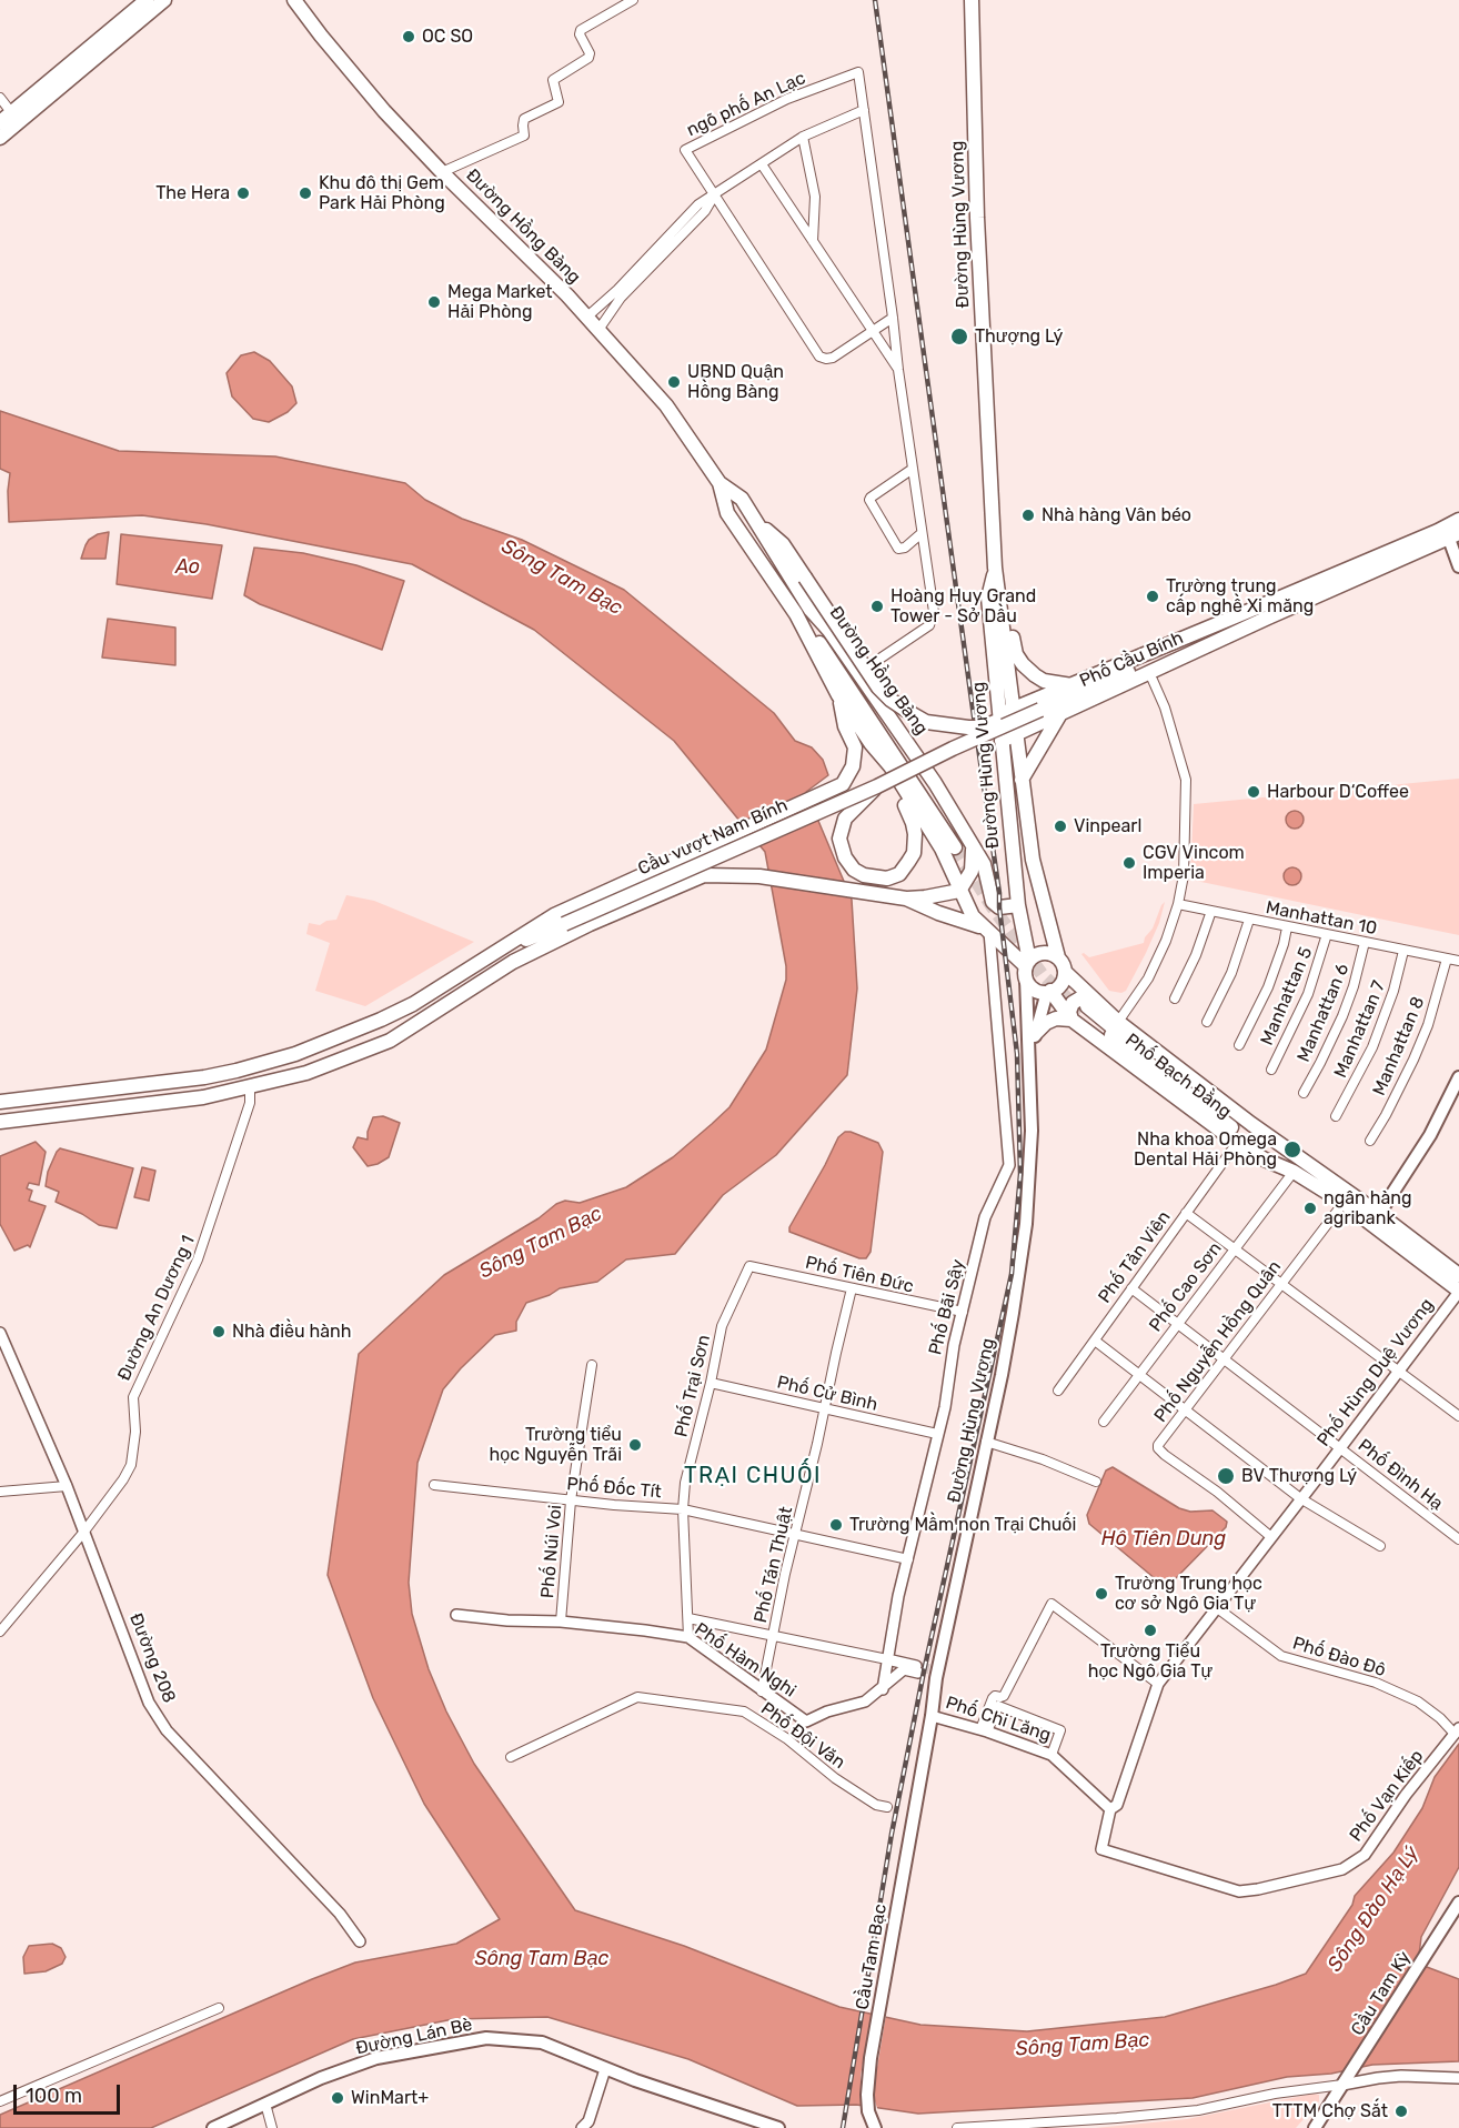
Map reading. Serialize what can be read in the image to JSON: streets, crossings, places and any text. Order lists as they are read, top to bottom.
{
  "streets": {
    "main road": [
      "Đường Hùng Vương",
      "Đường Hồng Bàng",
      "Phố Cầu Bính",
      "Cầu vượt Nam Bính",
      "Phố Bạch Đằng",
      "Cầu Tam Bạc",
      "Cầu Tam Kỳ",
      "Đường Lán Bè"
    ],
    "street": [
      "ngõ phố An Lạc",
      "Manhattan 10",
      "Manhattan 5",
      "Manhattan 6",
      "Manhattan 7",
      "Manhattan 8",
      "Phố Tản Viên",
      "Phố Tiên Đức",
      "Phố Cao Sơn",
      "Phố Bãi Sậy",
      "Đường An Dương 1",
      "Phố Nguyễn Hồng Quân",
      "Phố Hùng Duệ Vương",
      "Phố Trại Sơn",
      "Phố Cử Bình",
      "Phố Đình Hạ",
      "Phố Đốc Tít",
      "Phố Núi Voi",
      "Phố Tán Thuật",
      "Phố Đào Đô",
      "Đường 208",
      "Phố Hàm Nghi",
      "Phố Chi Lăng",
      "Phố Đội Văn",
      "Phố Vạn Kiếp"
    ]
  },
  "crossings": [
    ["Đường Hùng Vương", "Đường Hồng Bàng"],
    ["Đường Hùng Vương", "Phố Cầu Bính"],
    ["Đường Hùng Vương", "Phố Bạch Đằng"],
    ["Đường Hùng Vương", "Phố Hàm Nghi"],
    ["Đường Hùng Vương", "Phố Chi Lăng"],
    ["Đường Hùng Vương", "Cầu Tam Bạc"],
    ["Đường Hồng Bàng", "Cầu vượt Nam Bính"],
    ["Đường Hồng Bàng", "Phố Bạch Đằng"],
    ["Đường Hồng Bàng", "Phố Bãi Sậy"],
    ["Phố Cầu Bính", "Cầu vượt Nam Bính"],
    ["Manhattan 10", "Manhattan 5"],
    ["Manhattan 10", "Manhattan 6"],
    ["Manhattan 10", "Manhattan 7"],
    ["Manhattan 10", "Manhattan 8"],
    ["Phố Bạch Đằng", "Phố Tản Viên"],
    ["Phố Bạch Đằng", "Phố Cao Sơn"],
    ["Phố Bạch Đằng", "Phố Nguyễn Hồng Quân"],
    ["Phố Bạch Đằng", "Phố Hùng Duệ Vương"],
    ["Phố Tản Viên", "Phố Đình Hạ"],
    ["Phố Tiên Đức", "Phố Bãi Sậy"],
    ["Phố Tiên Đức", "Phố Trại Sơn"],
    ["Phố Tiên Đức", "Phố Tán Thuật"],
    ["Phố Cao Sơn", "Phố Đình Hạ"],
    ["Phố Bãi Sậy", "Phố Cử Bình"],
    ["Phố Bãi Sậy", "Phố Đốc Tít"],
    ["Phố Bãi Sậy", "Phố Hàm Nghi"],
    ["Đường An Dương 1", "Đường 208"],
    ["Phố Nguyễn Hồng Quân", "Phố Hùng Duệ Vương"],
    ["Phố Nguyễn Hồng Quân", "Phố Đình Hạ"],
    ["Phố Hùng Duệ Vương", "Phố Đình Hạ"],
    ["Phố Hùng Duệ Vương", "Phố Đào Đô"],
    ["Phố Hùng Duệ Vương", "Phố Chi Lăng"],
    ["Phố Hùng Duệ Vương", "Phố Vạn Kiếp"],
    ["Phố Trại Sơn", "Phố Cử Bình"],
    ["Phố Trại Sơn", "Phố Đốc Tít"],
    ["Phố Trại Sơn", "Phố Hàm Nghi"],
    ["Phố Cử Bình", "Phố Tán Thuật"],
    ["Phố Đốc Tít", "Phố Núi Voi"],
    ["Phố Đốc Tít", "Phố Tán Thuật"],
    ["Phố Núi Voi", "Phố Hàm Nghi"],
    ["Phố Tán Thuật", "Phố Hàm Nghi"],
    ["Phố Đào Đô", "Phố Vạn Kiếp"],
    ["Phố Chi Lăng", "Phố Vạn Kiếp"]
  ],
  "districts": ["TRẠI CHUỐI"],
  "water": [
    "Ao",
    "Sông Tam Bạc",
    "Hô Tiên Dung",
    "Sông Đào Hạ Lý"
  ],
  "places": [
    "OC SO",
    "The Hera",
    "Khu đô thị Gem Park Hải Phòng",
    "Mega Market Hải Phòng",
    "Thượng Lý",
    "UBND Quận Hồng Bàng",
    "Nhà hàng Vân béo",
    "Trường trung cấp nghề Xi măng",
    "Hoàng Huy Grand Tower - Sở Dầu",
    "Harbour D‘Coffee",
    "Vinpearl",
    "CGV Vincom Imperia",
    "Nha khoa Omega Dental Hải Phòng",
    "ngân hàng agribank",
    "Nhà điều hành",
    "Trường tiểu học Nguyễn Trãi",
    "BV Thượng Lý",
    "Trường Mầm non Trại Chuối",
    "Trường Trung học cơ sở Ngô Gia Tự",
    "Trường Tiểu học Ngô Gia Tự",
    "WinMart+",
    "TTTM Chợ Sắt"
  ],
  "scale_bar": "100 m"
}
